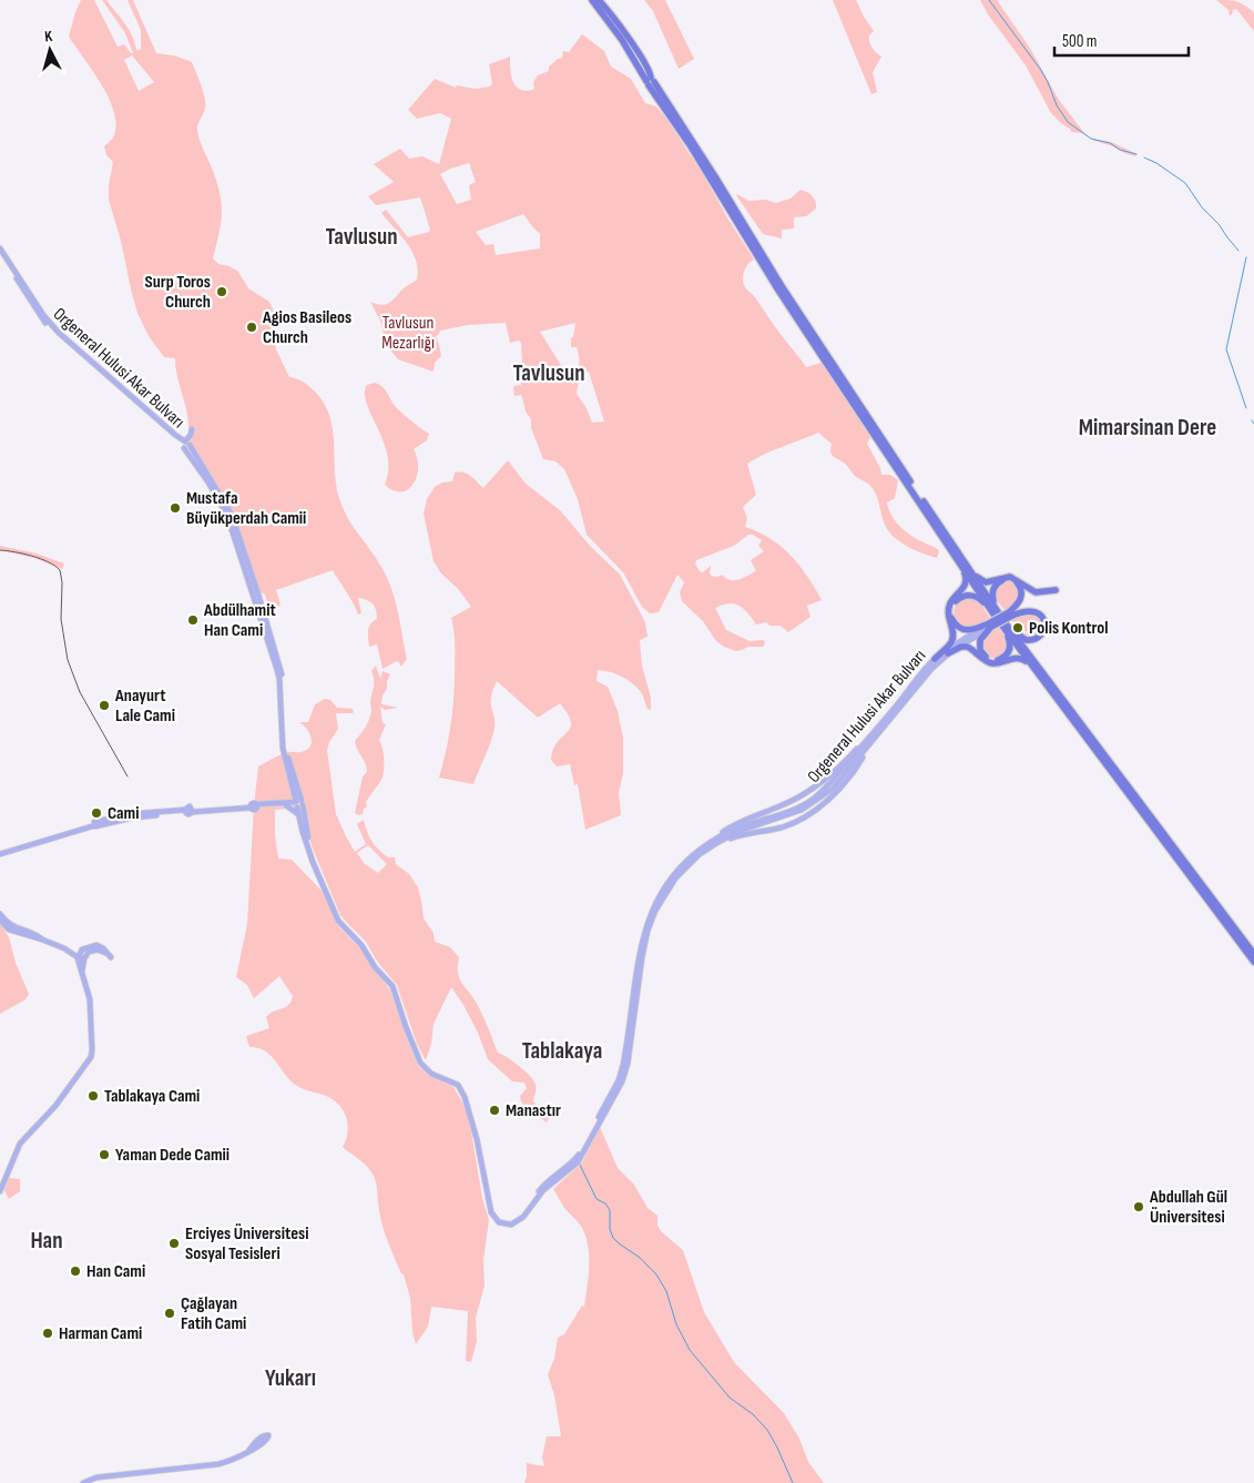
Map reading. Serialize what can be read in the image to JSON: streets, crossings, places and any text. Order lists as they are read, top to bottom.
{
  "streets": {
    "main road": ["Orgeneral Hulusi Akar Bulvarı"]
  },
  "districts": [
    "Tavlusun",
    "Tavlusun",
    "Mimarsinan Dere",
    "Tablakaya",
    "Han",
    "Yukarı"
  ],
  "parks": ["Tavlusun Mezarlığı"],
  "places": [
    "Surp Toros Church",
    "Agios Basileos Church",
    "Mustafa Büyükperdah Camii",
    "Abdülhamit Han Cami",
    "Polis Kontrol",
    "Anayurt Lale Cami",
    "Cami",
    "Tablakaya Cami",
    "Manastır",
    "Yaman Dede Camii",
    "Abdullah Gül Üniversitesi",
    "Erciyes Üniversitesi Sosyal Tesisleri",
    "Han Cami",
    "Çağlayan Fatih Cami",
    "Harman Cami"
  ],
  "scale_bar": "500 m",
  "north": "top"
}
